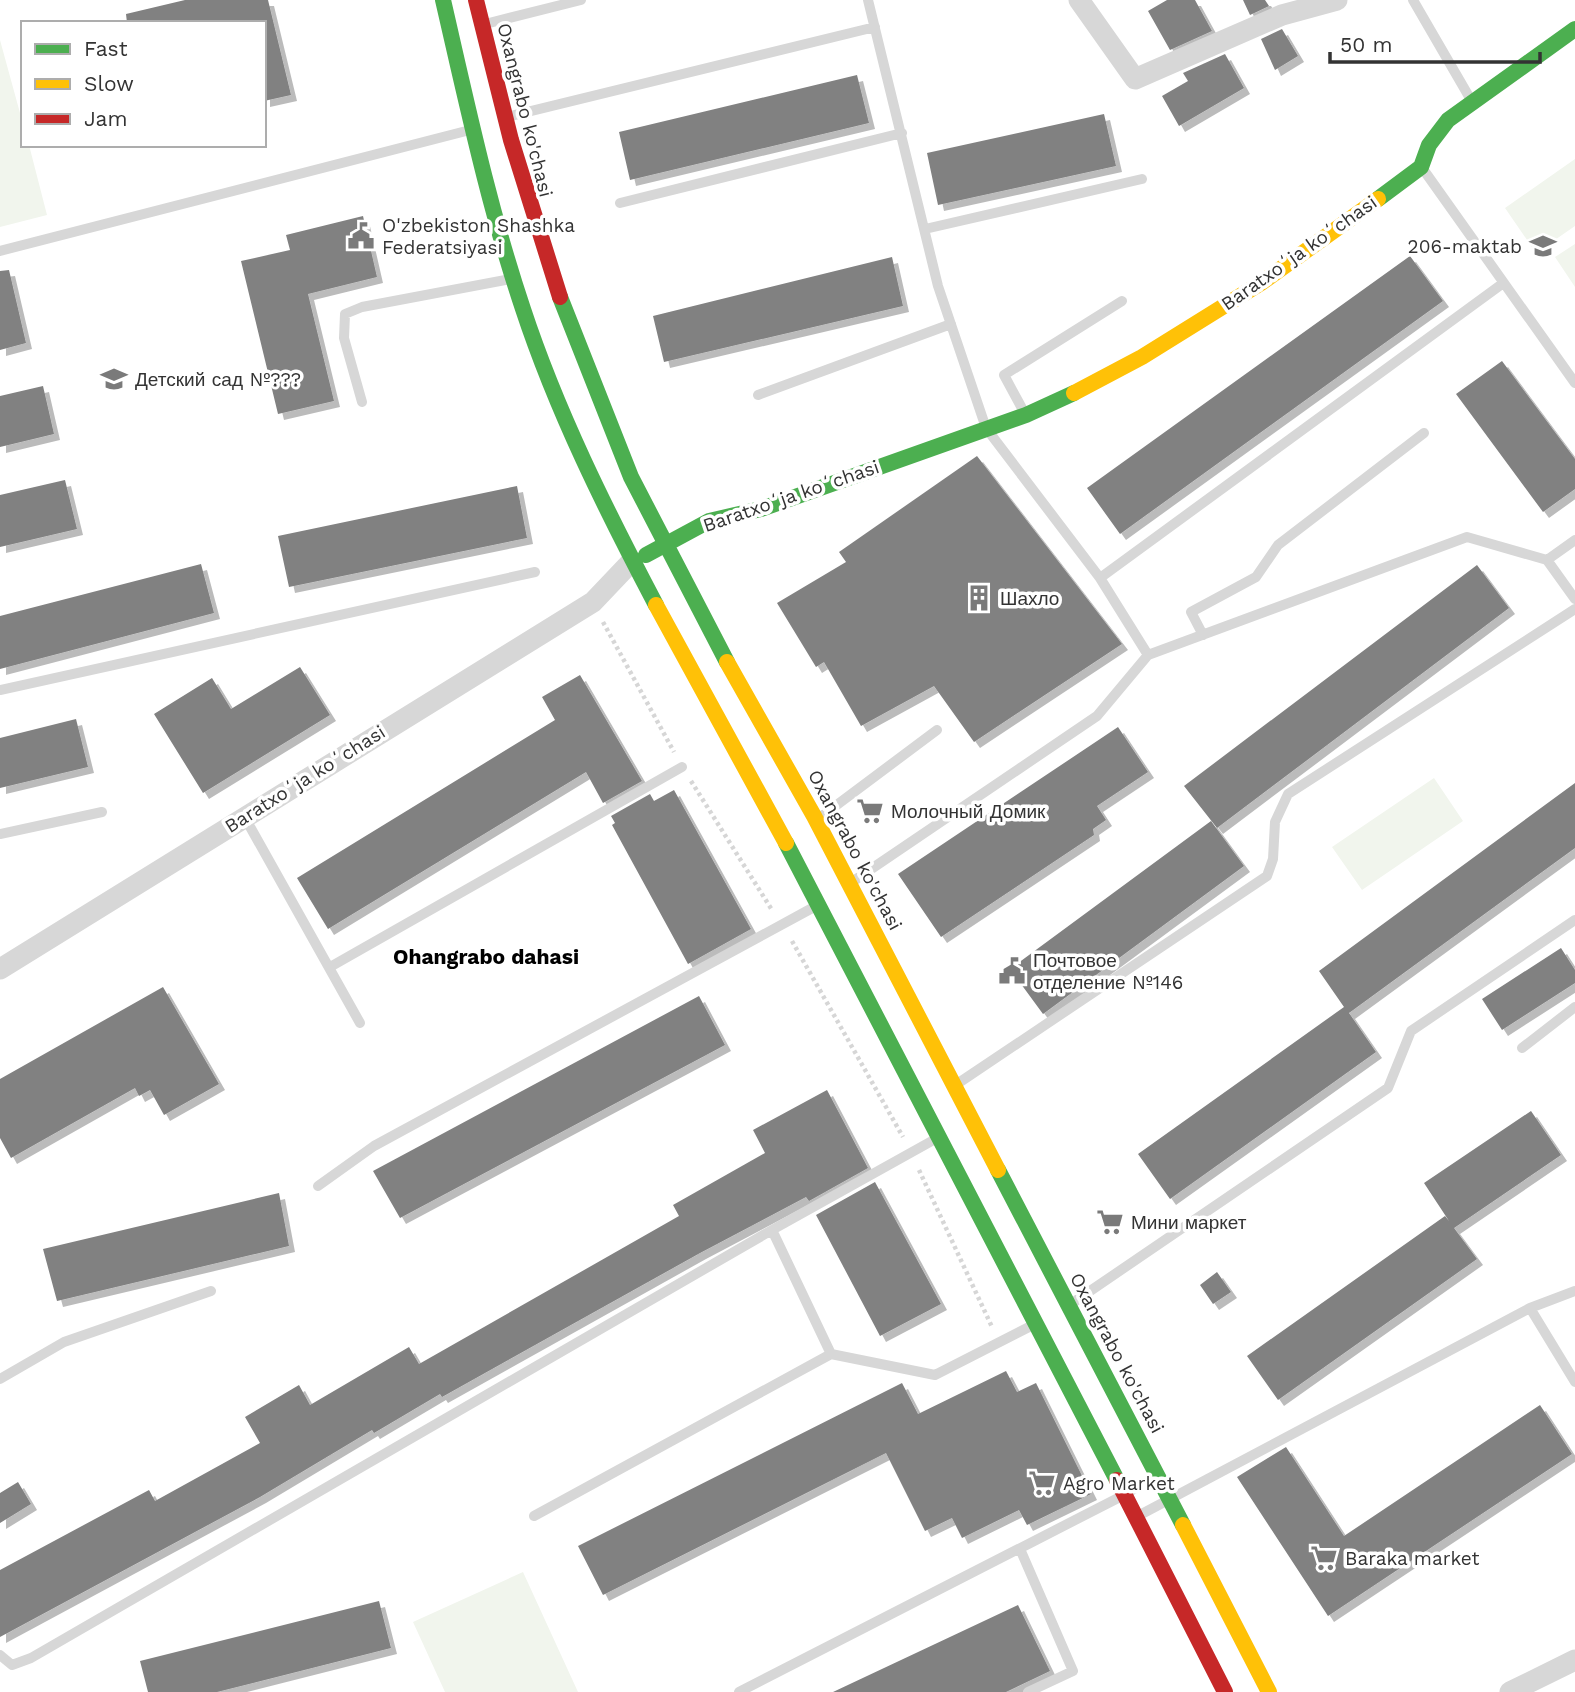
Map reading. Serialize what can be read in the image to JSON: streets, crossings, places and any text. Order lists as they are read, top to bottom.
{
  "streets": {
    "main road": ["Oxangrabo ko'chasi", "Baratxoʻja koʻchasi"]
  },
  "crossings": [
    ["Oxangrabo ko'chasi", "Baratxoʻja koʻchasi"]
  ],
  "districts": ["Ohangrabo dahasi"],
  "places": {
    "public building": ["O'zbekiston Shashka Federatsiyasi", "Почтовое отделение №146"],
    "school or university": ["206-maktab", "Детский сад №???"],
    "building": ["Шахло"],
    "supermarket": [
      "Молочный Домик",
      "Мини маркет",
      "Agro Market",
      "Baraka market"
    ]
  },
  "legend": ["Fast", "Slow", "Jam"],
  "scale_bar": "50 m"
}
